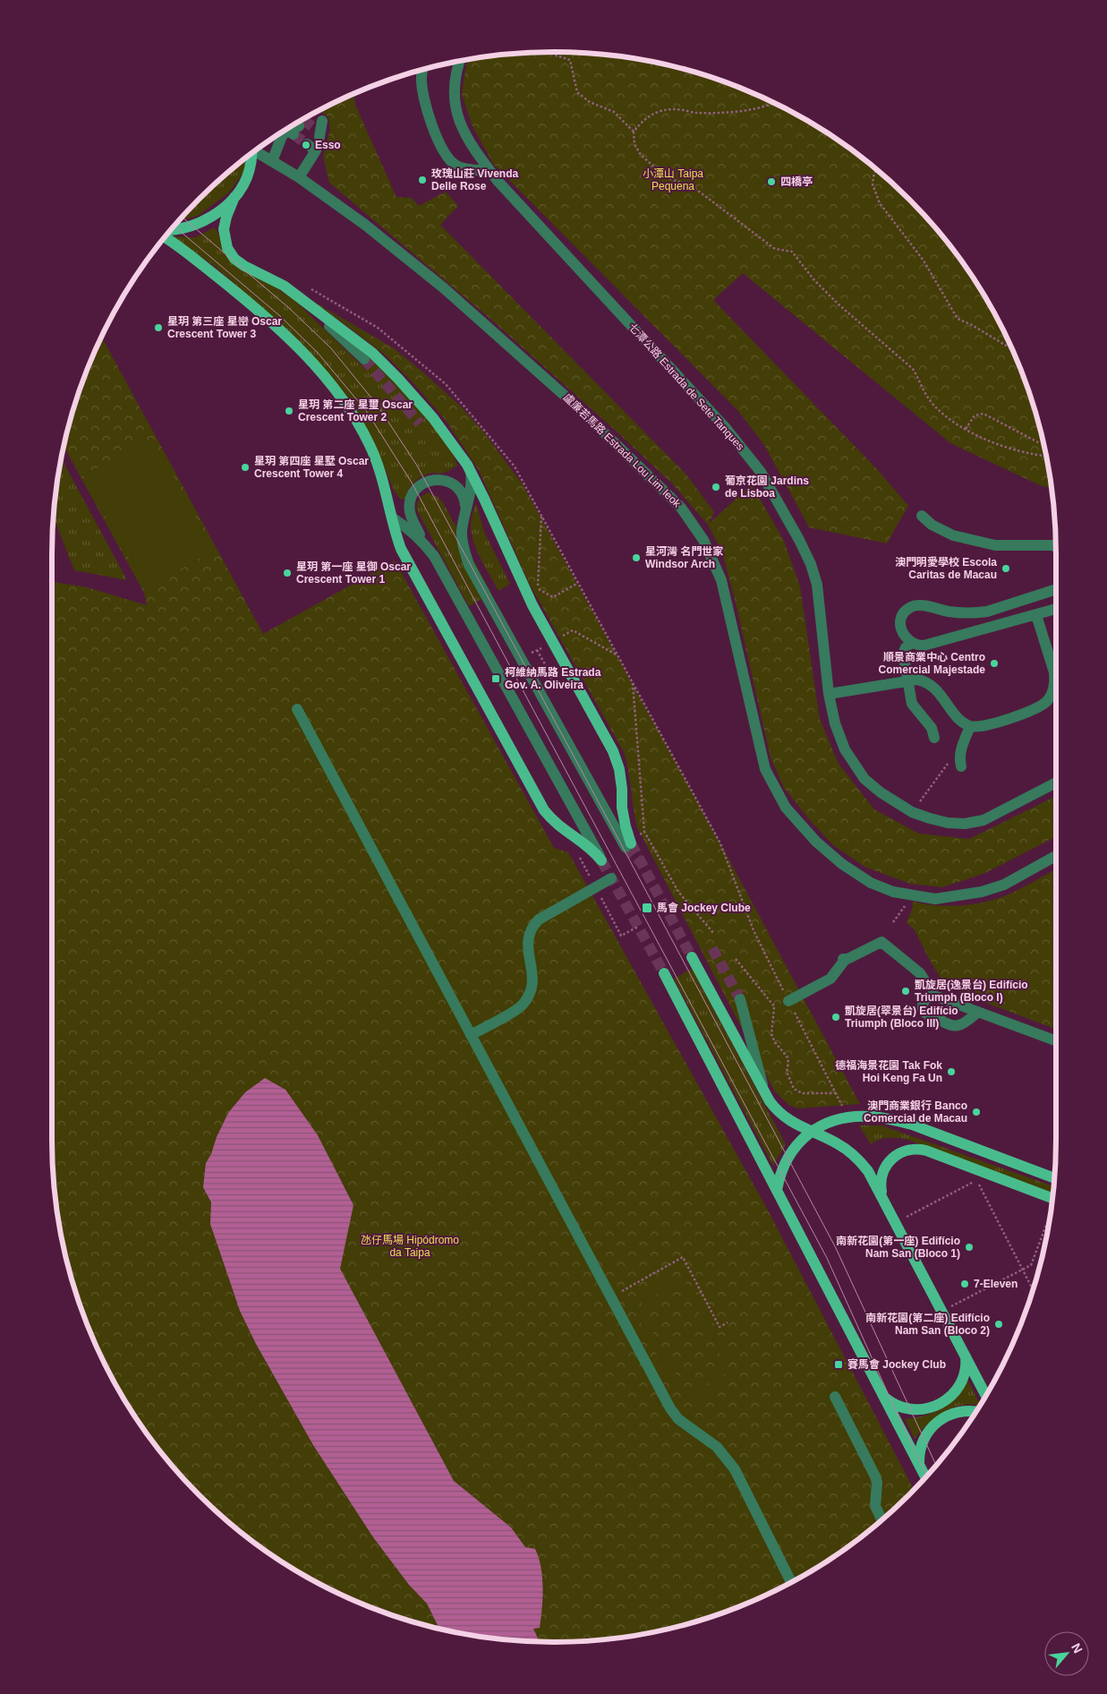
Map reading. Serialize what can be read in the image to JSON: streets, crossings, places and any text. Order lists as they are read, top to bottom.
{
  "streets": {
    "street": ["七潭公路 Estrada de Sete Tanques", "盧廉若馬路 Estrada Lou Lim Ieok"]
  },
  "parks": ["小潭山 Taipa Pequena", "氹仔馬場 Hipódromo da Taipa"],
  "places": {
    "other": [
      "Esso",
      "玫瑰山莊 Vivenda Delle Rose",
      "四橋亭",
      "星玥 第三座 星巒 Oscar Crescent Tower 3",
      "星玥 第二座 星璽 Oscar Crescent Tower 2",
      "星玥 第四座 星墅 Oscar Crescent Tower 4",
      "葡京花園 Jardins de Lisboa",
      "星河灣 名門世家 Windsor Arch",
      "澳門明愛學校 Escola Caritas de Macau",
      "星玥 第一座 星御 Oscar Crescent Tower 1",
      "順景商業中心 Centro Comercial Majestade",
      "凱旋居(逸景台) Edifício Triumph (Bloco I)",
      "凱旋居(翠景台) Edifício Triumph (Bloco III)",
      "德福海景花園 Tak Fok Hoi Keng Fa Un",
      "澳門商業銀行 Banco Comercial de Macau",
      "南新花園(第一座) Edifício Nam San (Bloco 1)",
      "7-Eleven",
      "南新花園(第二座) Edifício Nam San (Bloco 2)"
    ],
    "transit": ["柯維納馬路 Estrada Gov. A. Oliveira", "馬會 Jockey Clube", "賽馬會 Jockey Club"]
  },
  "north": "top right"
}
